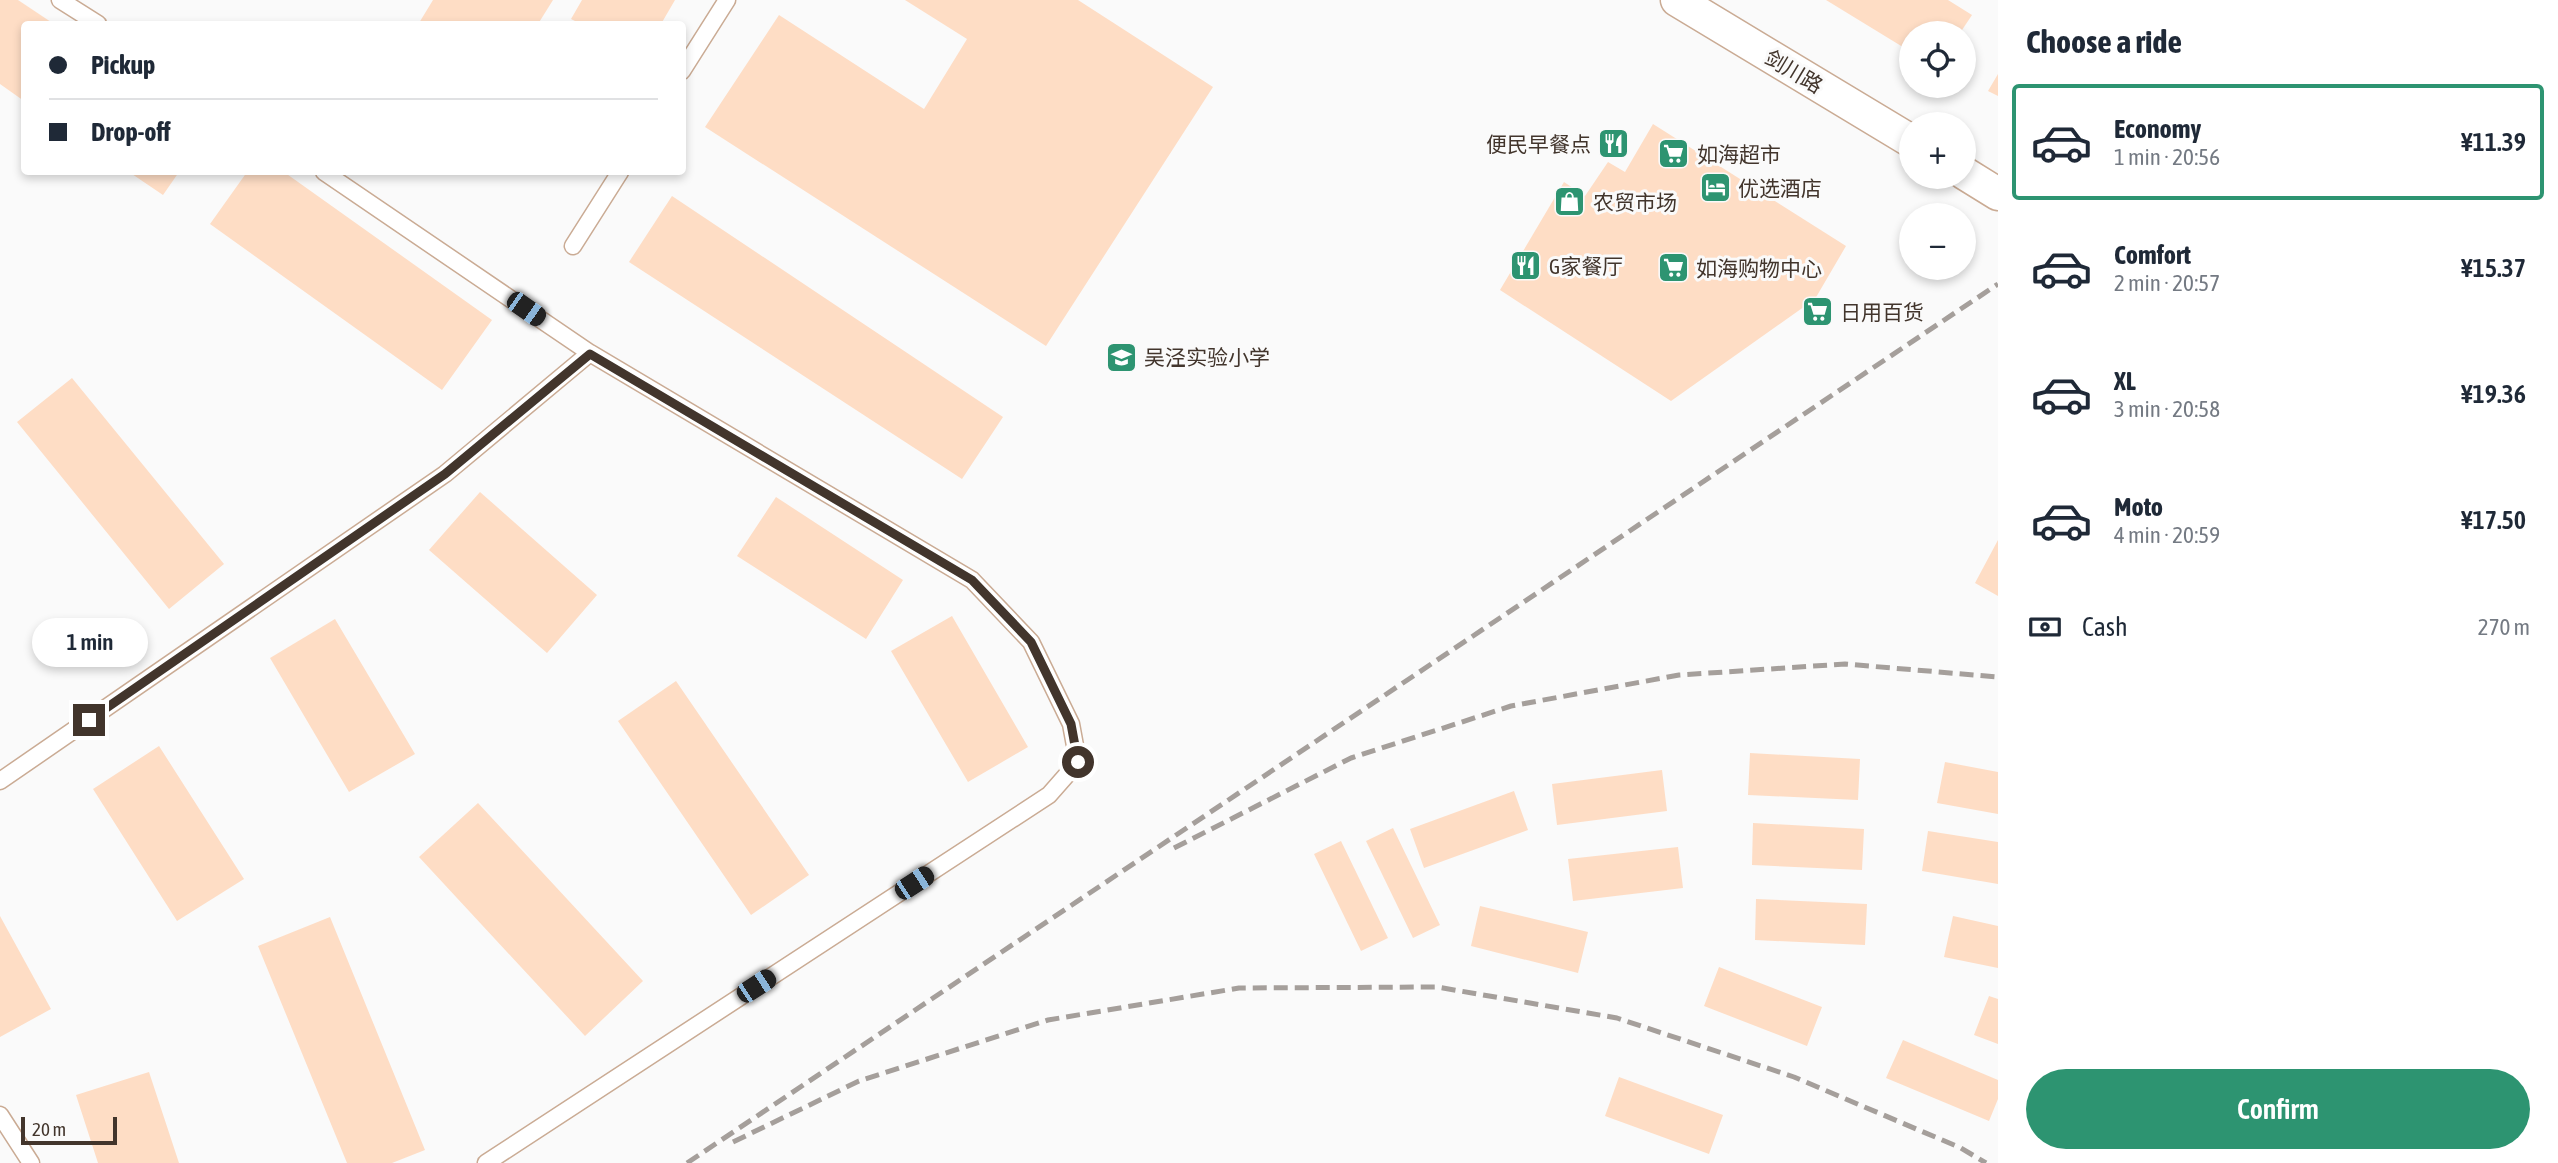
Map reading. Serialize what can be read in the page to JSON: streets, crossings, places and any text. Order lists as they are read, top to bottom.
{
  "streets": {
    "street": ["剑川路"]
  },
  "places": {
    "restaurant": ["便民早餐点", "G家餐厅"],
    "supermarket": ["如海超市", "如海购物中心", "日用百货"],
    "hotel": ["优选酒店"],
    "shop": ["农贸市场"],
    "school or university": ["吴泾实验小学"]
  },
  "scale_bar": "20 m",
  "page": {
    "heading": "Choose a ride",
    "map_buttons": ["+", "−"],
    "banner": ["Pickup", "Drop-off"],
    "list": [
      {
        "name": "Economy",
        "note": "1 min · 20:56",
        "value": "¥11.39"
      },
      {
        "name": "Comfort",
        "note": "2 min · 20:57",
        "value": "¥15.37"
      },
      {
        "name": "XL",
        "note": "3 min · 20:58",
        "value": "¥19.36"
      },
      {
        "name": "Moto",
        "note": "4 min · 20:59",
        "value": "¥17.50"
      }
    ],
    "pay": ["Cash", "270 m"],
    "bubble": "1 min",
    "buttons": "Confirm",
    "scale": "20 m"
  }
}
